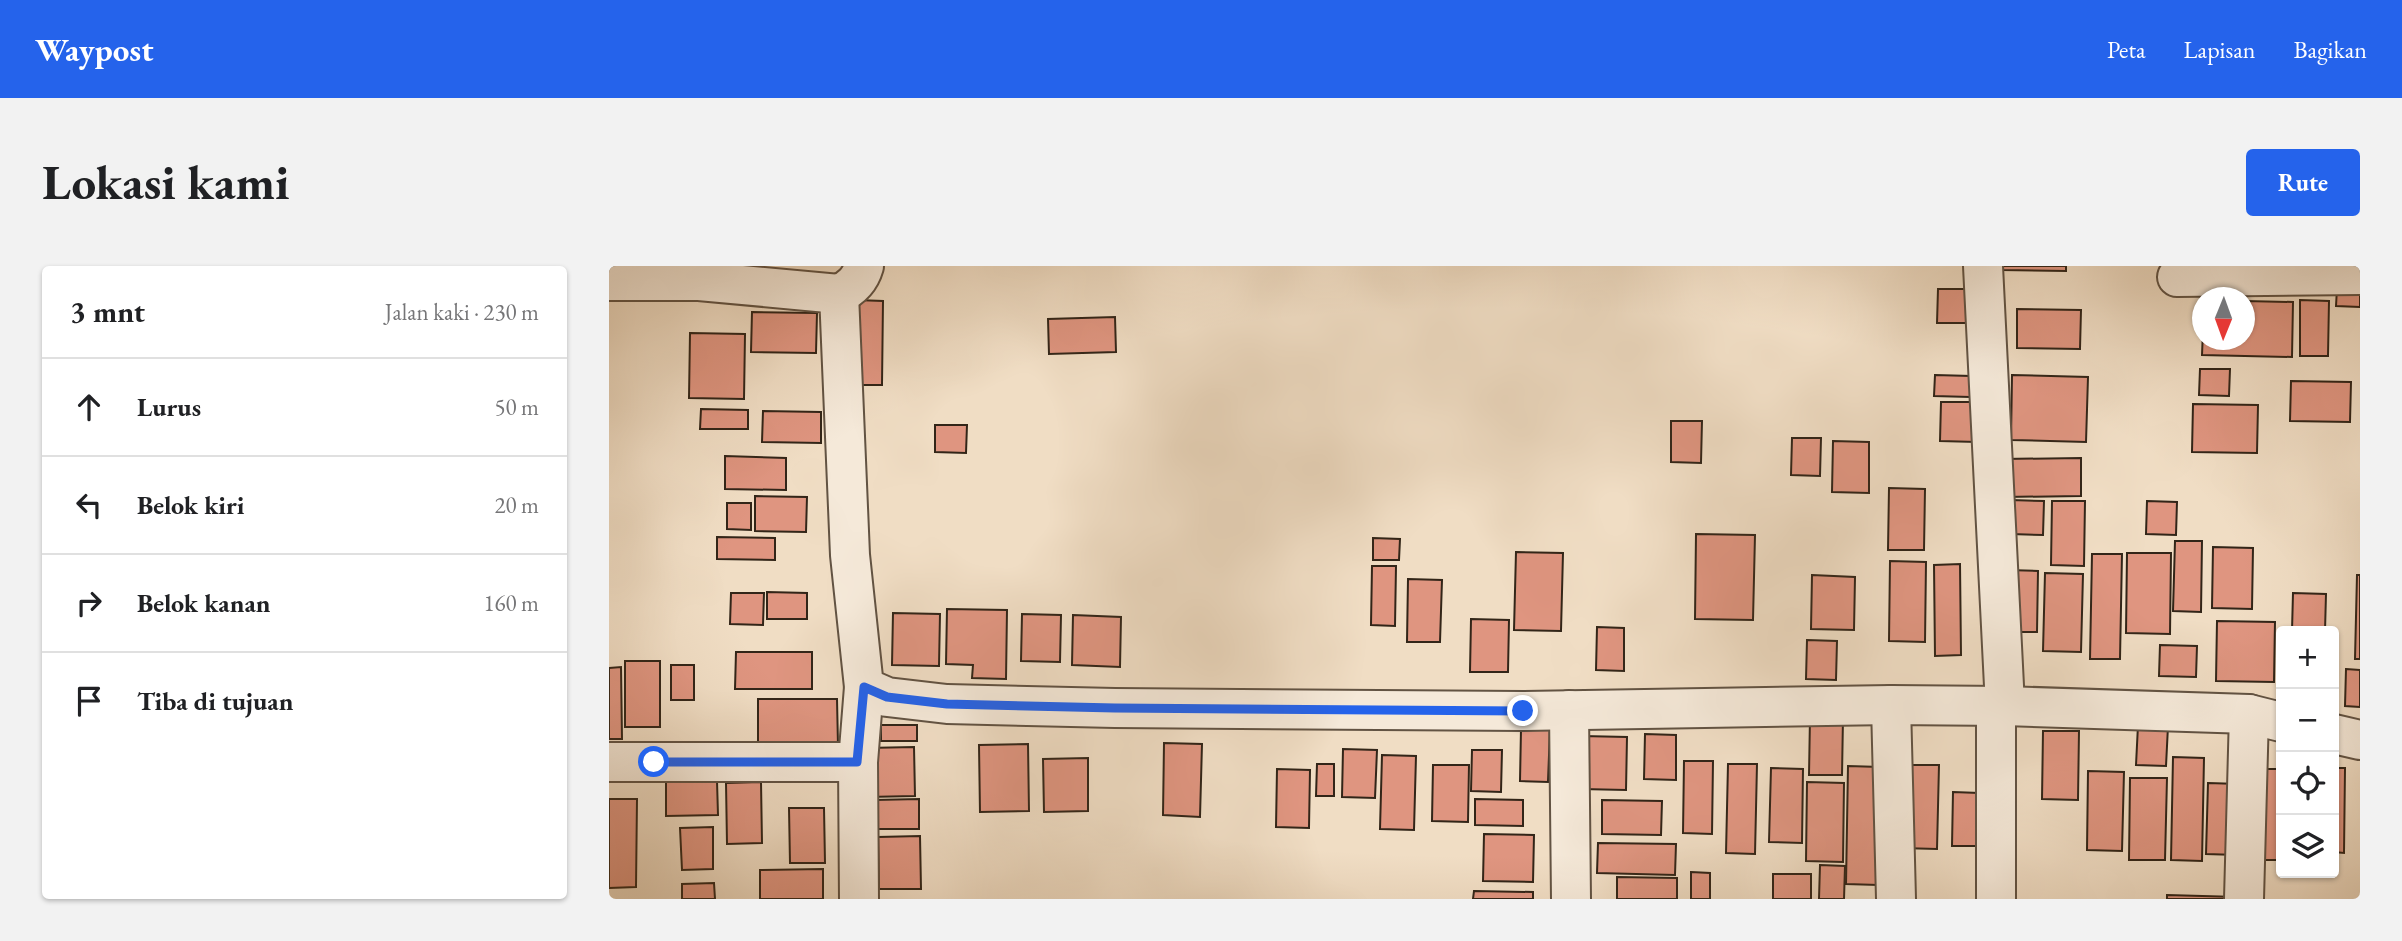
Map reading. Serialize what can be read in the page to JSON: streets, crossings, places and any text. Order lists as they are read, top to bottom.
{
  "north": "bottom",
  "page": {
    "header": "Waypost",
    "nav": ["Peta", "Lapisan", "Bagikan"],
    "buttons": "Rute",
    "title": "Lokasi kami",
    "heading": ["3 mnt", "Jalan kaki · 230 m"],
    "list": [
      ["Lurus", "50 m"],
      ["Belok kiri", "20 m"],
      ["Belok kanan", "160 m"],
      "Tiba di tujuan"
    ],
    "map_buttons": ["+", "−"]
  }
}
